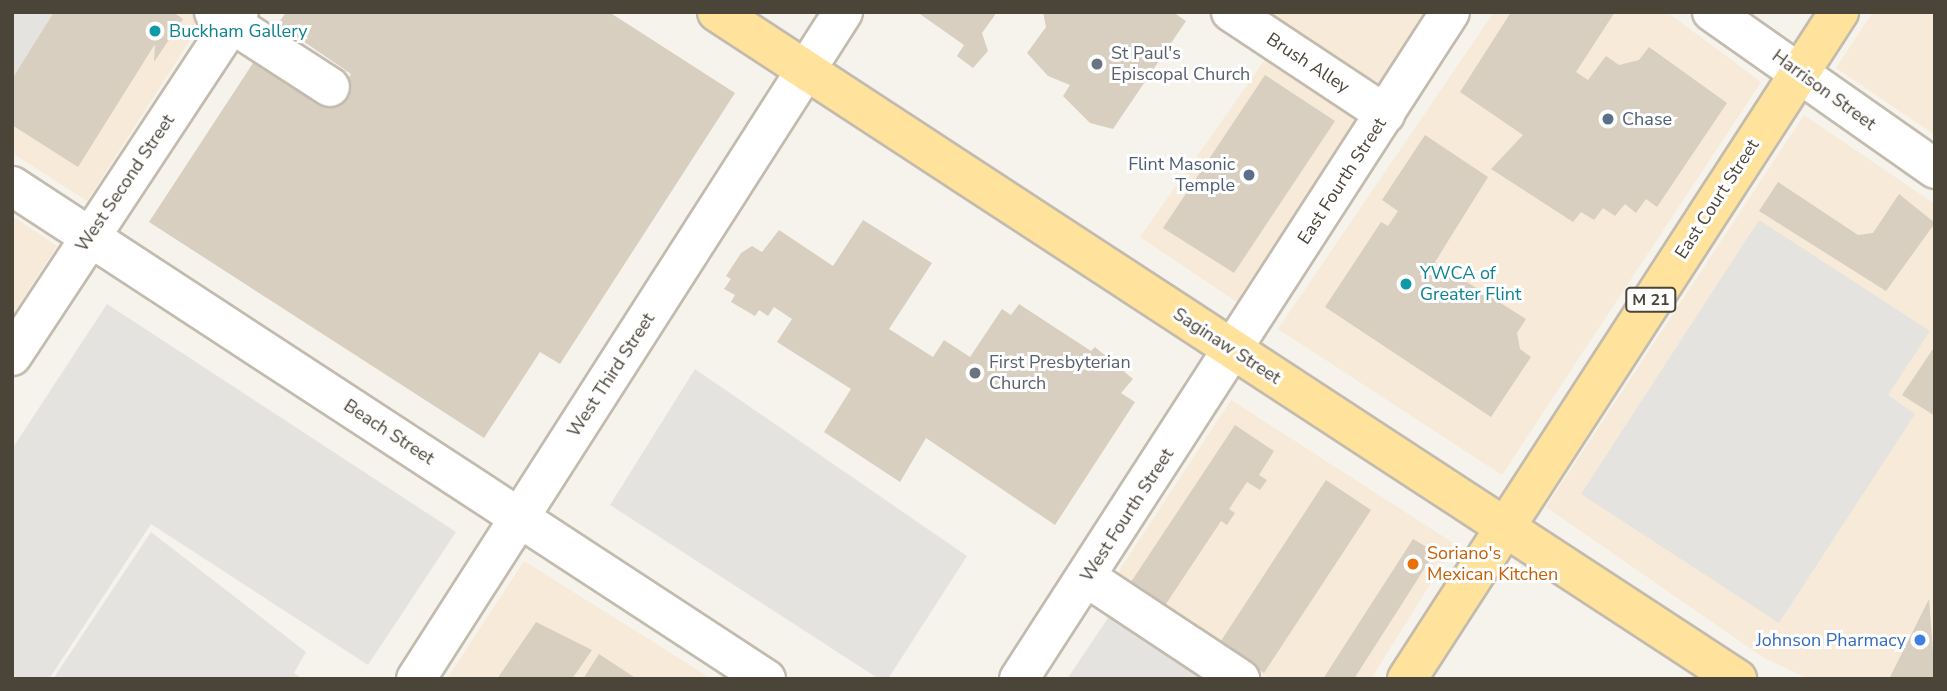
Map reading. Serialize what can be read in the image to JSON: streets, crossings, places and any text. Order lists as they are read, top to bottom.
{
  "streets": {
    "main road": ["East Court Street", "M 21", "Saginaw Street"],
    "street": [
      "Brush Alley",
      "Harrison Street",
      "East Fourth Street",
      "West Second Street",
      "West Third Street",
      "Beach Street",
      "West Fourth Street"
    ]
  },
  "crossings": [
    ["Brush Alley", "East Fourth Street"],
    ["Harrison Street", "East Court Street"],
    ["East Fourth Street", "Saginaw Street"],
    ["East Fourth Street", "West Fourth Street"],
    ["West Second Street", "Beach Street"],
    ["East Court Street", "M 21"],
    ["East Court Street", "Saginaw Street"],
    ["M 21", "Saginaw Street"],
    ["Saginaw Street", "West Third Street"],
    ["Saginaw Street", "West Fourth Street"],
    ["West Third Street", "Beach Street"]
  ],
  "places": [
    "Buckham Gallery",
    "St Paul's Episcopal Church",
    "Chase",
    "Flint Masonic Temple",
    "YWCA of Greater Flint",
    "First Presbyterian Church",
    "Soriano's Mexican Kitchen",
    "Johnson Pharmacy"
  ]
}
